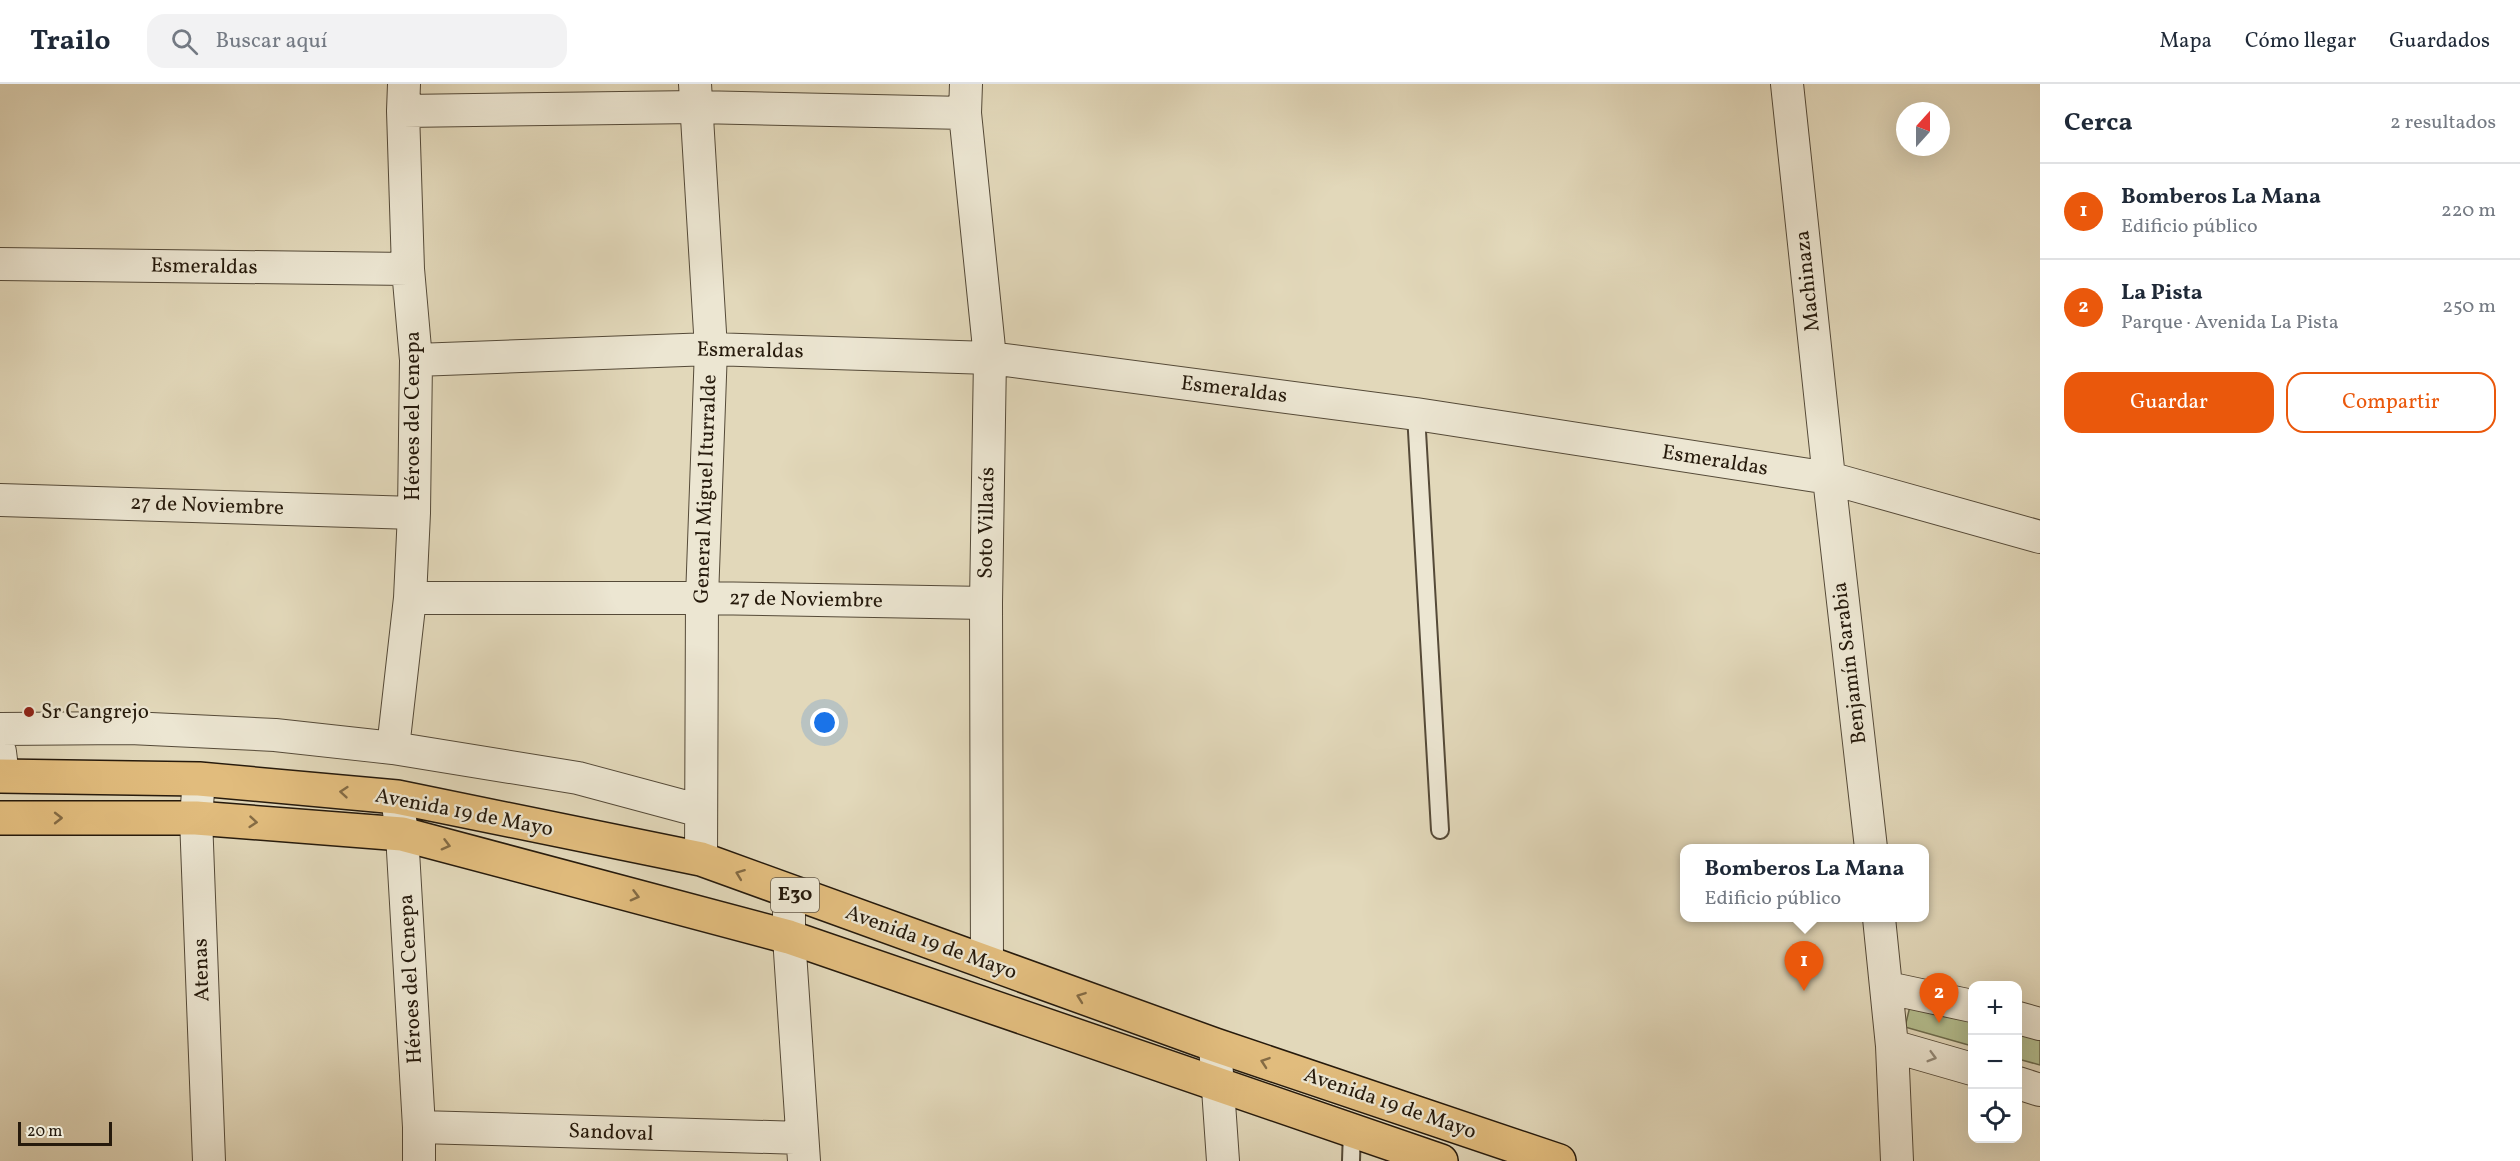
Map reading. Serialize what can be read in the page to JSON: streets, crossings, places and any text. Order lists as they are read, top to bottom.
{
  "streets": {
    "highway": ["Avenida 19 de Mayo", "E30"],
    "street": [
      "Esmeraldas",
      "Machinaza",
      "Héroes del Cenepa",
      "General Miguel Iturralde",
      "27 de Noviembre",
      "Soto Villacís",
      "Benjamín Sarabia",
      "Atenas",
      "Sandoval"
    ]
  },
  "crossings": [
    ["Esmeraldas", "Machinaza"],
    ["Esmeraldas", "Héroes del Cenepa"],
    ["Esmeraldas", "General Miguel Iturralde"],
    ["Esmeraldas", "Soto Villacís"],
    ["Esmeraldas", "Benjamín Sarabia"],
    ["Machinaza", "Benjamín Sarabia"],
    ["Héroes del Cenepa", "27 de Noviembre"],
    ["Héroes del Cenepa", "Avenida 19 de Mayo"],
    ["Héroes del Cenepa", "Sandoval"],
    ["General Miguel Iturralde", "27 de Noviembre"],
    ["General Miguel Iturralde", "Avenida 19 de Mayo"],
    ["27 de Noviembre", "Soto Villacís"],
    ["Soto Villacís", "Avenida 19 de Mayo"],
    ["Avenida 19 de Mayo", "Atenas"]
  ],
  "places": ["Sr Cangrejo"],
  "scale_bar": "20 m",
  "north": "top",
  "page": {
    "header": "Trailo",
    "search": "Buscar aquí",
    "nav": ["Mapa", "Cómo llegar", "Guardados"],
    "heading": ["Cerca", "2 resultados"],
    "list": [
      {
        "mark": "1",
        "name": "Bomberos La Mana",
        "note": "Edificio público",
        "value": "220 m"
      },
      {
        "mark": "2",
        "name": "La Pista",
        "note": "Parque · Avenida La Pista",
        "value": "250 m"
      }
    ],
    "buttons": ["Guardar", "Compartir"],
    "popup": ["Bomberos La Mana", "Edificio público"],
    "pins": ["1", "2"],
    "map_buttons": ["+", "−"],
    "scale": "20 m"
  }
}
